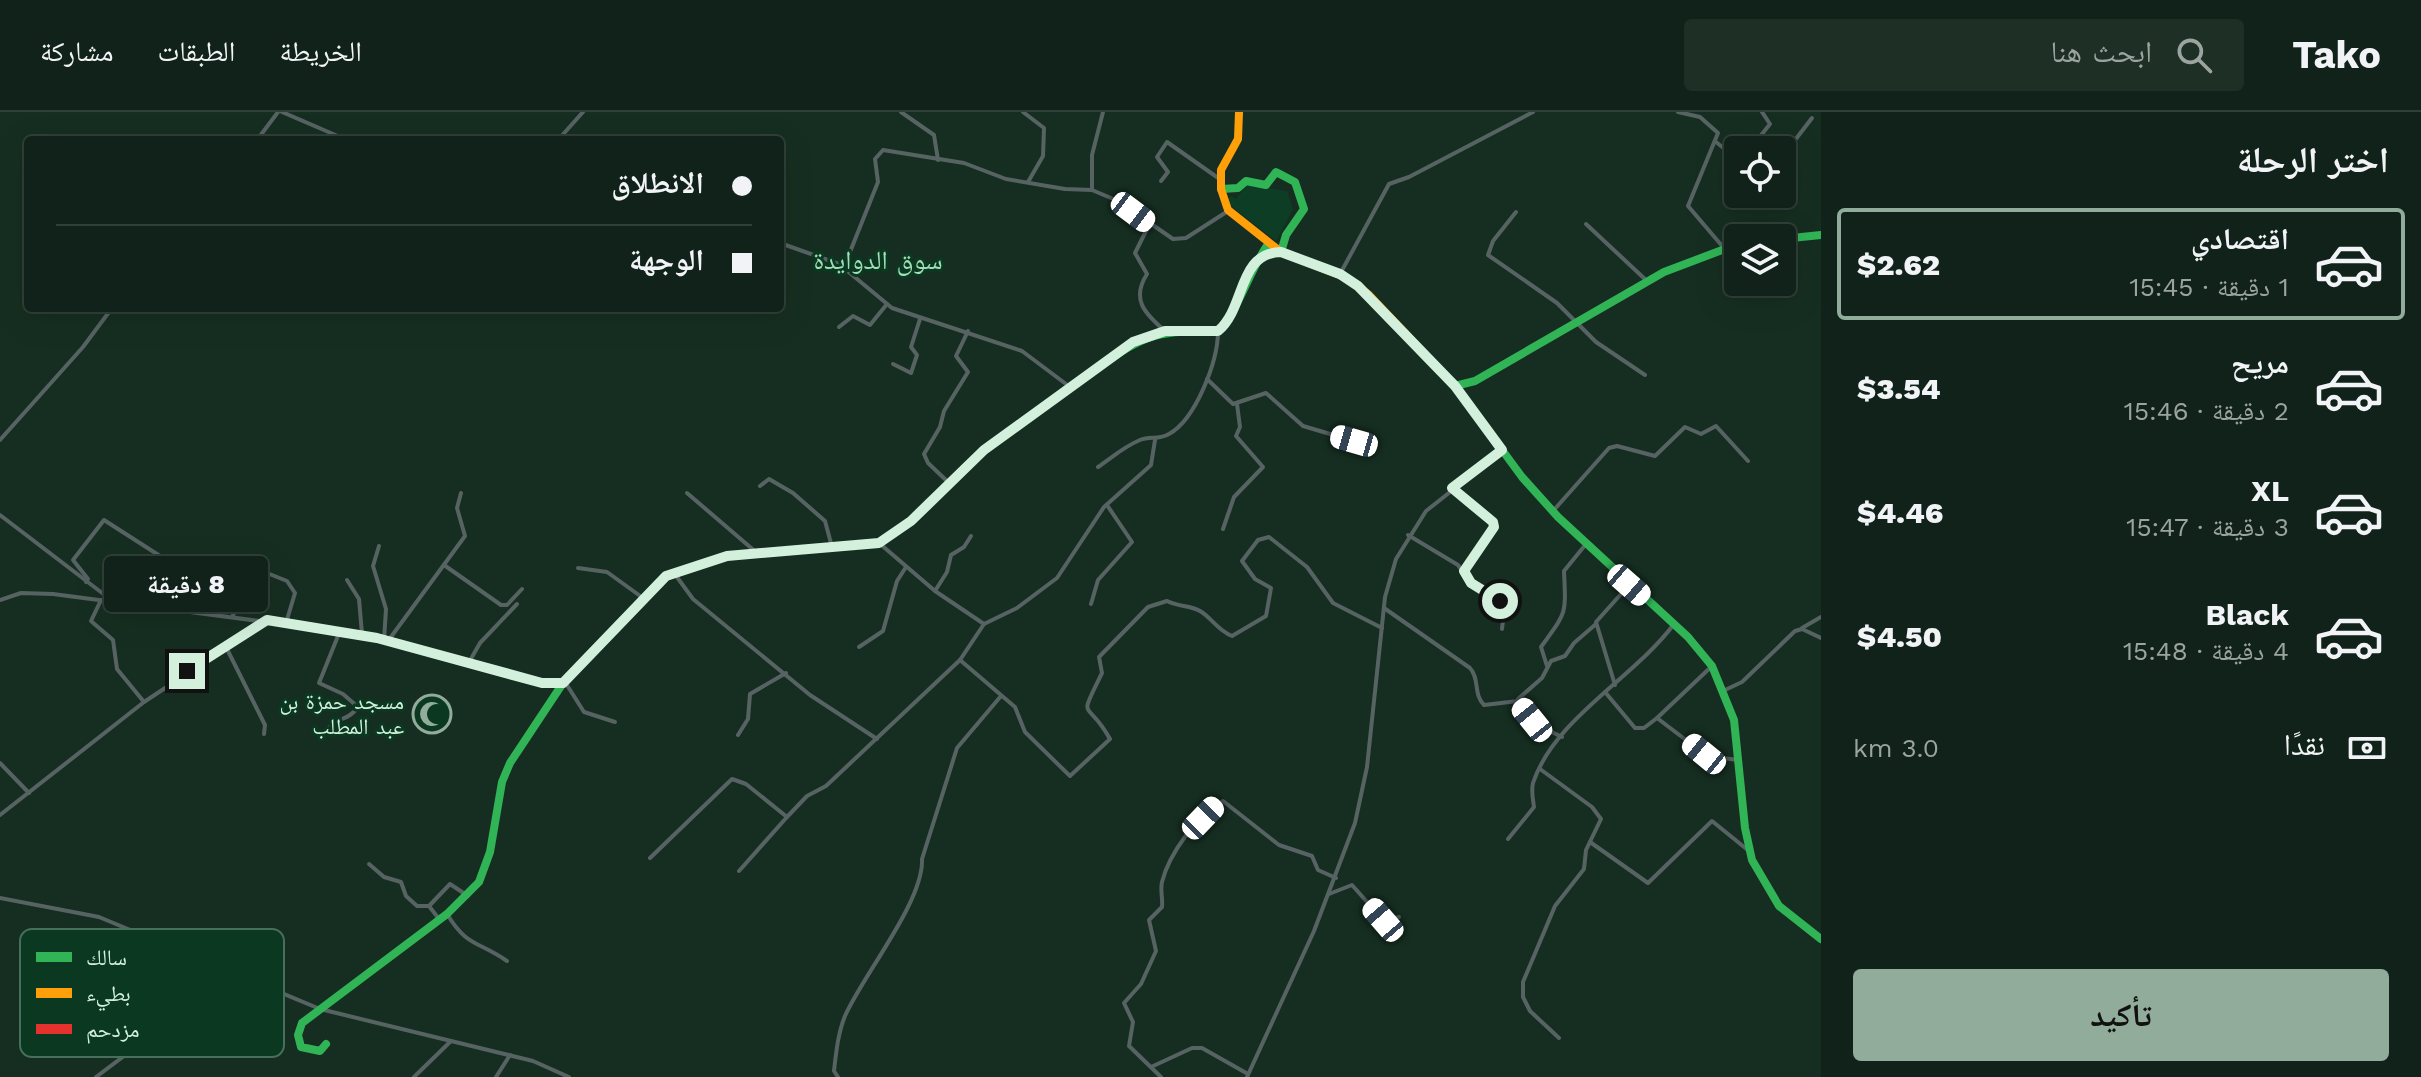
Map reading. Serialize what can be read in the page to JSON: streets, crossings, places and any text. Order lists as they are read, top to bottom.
{
  "districts": ["سوق الدوايدة"],
  "places": {
    "mosque": ["مسجد حمزة بن عبد المطلب"]
  },
  "legend": ["سالك", "بطيء", "مزدحم"],
  "page": {
    "header": "Tako",
    "search": "ابحث هنا",
    "nav": ["الخريطة", "الطبقات", "مشاركة"],
    "heading": "اختر الرحلة",
    "banner": ["الانطلاق", "الوجهة"],
    "list": [
      {
        "name": "اقتصادي",
        "note": "1 دقيقة · 15:45",
        "value": "$2.62"
      },
      {
        "name": "مريح",
        "note": "2 دقيقة · 15:46",
        "value": "$3.54"
      },
      {
        "name": "XL",
        "note": "3 دقيقة · 15:47",
        "value": "$4.46"
      },
      {
        "name": "Black",
        "note": "4 دقيقة · 15:48",
        "value": "$4.50"
      }
    ],
    "bubble": "8 دقيقة",
    "pay": ["نقدًا", "3.0 km"],
    "buttons": "تأكيد"
  }
}
